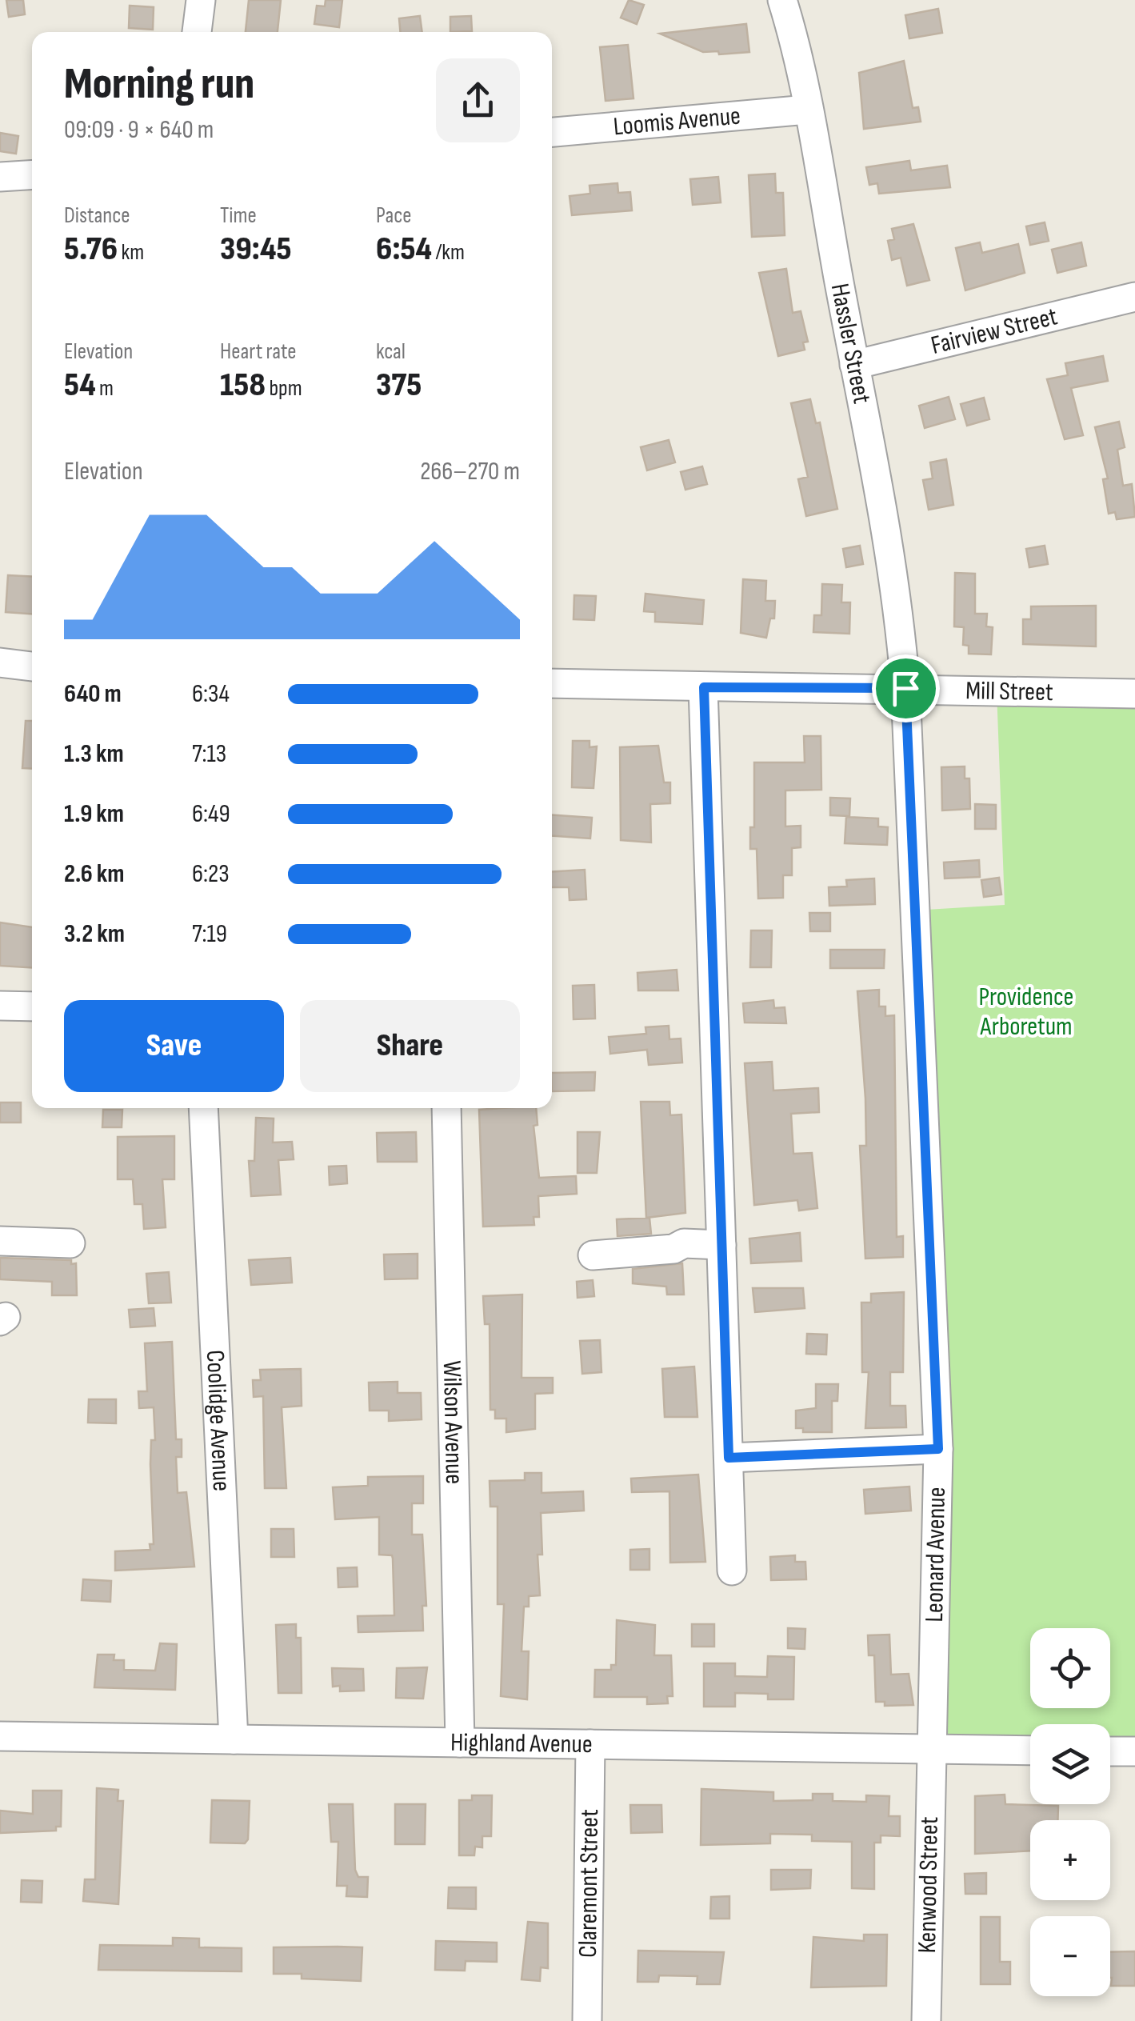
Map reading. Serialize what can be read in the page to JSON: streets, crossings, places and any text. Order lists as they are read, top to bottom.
{
  "streets": {
    "street": [
      "Loomis Avenue",
      "Fairview Street",
      "Hassler Street",
      "Mill Street",
      "Coolidge Avenue",
      "Wilson Avenue",
      "Leonard Avenue",
      "Highland Avenue",
      "Claremont Street",
      "Kenwood Street"
    ]
  },
  "crossings": [
    ["Loomis Avenue", "Hassler Street"],
    ["Fairview Street", "Hassler Street"],
    ["Hassler Street", "Mill Street"],
    ["Hassler Street", "Leonard Avenue"],
    ["Mill Street", "Leonard Avenue"],
    ["Coolidge Avenue", "Highland Avenue"],
    ["Wilson Avenue", "Highland Avenue"],
    ["Leonard Avenue", "Highland Avenue"],
    ["Leonard Avenue", "Kenwood Street"],
    ["Highland Avenue", "Claremont Street"],
    ["Highland Avenue", "Kenwood Street"]
  ],
  "parks": ["Providence Arboretum"],
  "page": {
    "heading": ["Morning run", "09:09 · 9 × 640 m"],
    "stats": [
      ["Distance", "5.76 km"],
      ["Time", "39:45"],
      ["Pace", "6:54 /km"],
      ["Elevation", "54 m"],
      ["Heart rate", "158 bpm"],
      ["kcal", "375"]
    ],
    "chart": ["Elevation", "266–270 m"],
    "list": [
      {
        "name": "640 m",
        "note": "6:34"
      },
      {
        "name": "1.3 km",
        "note": "7:13"
      },
      {
        "name": "1.9 km",
        "note": "6:49"
      },
      {
        "name": "2.6 km",
        "note": "6:23"
      },
      {
        "name": "3.2 km",
        "note": "7:19"
      }
    ],
    "buttons": ["Save", "Share"],
    "map_buttons": ["+", "−"]
  }
}
